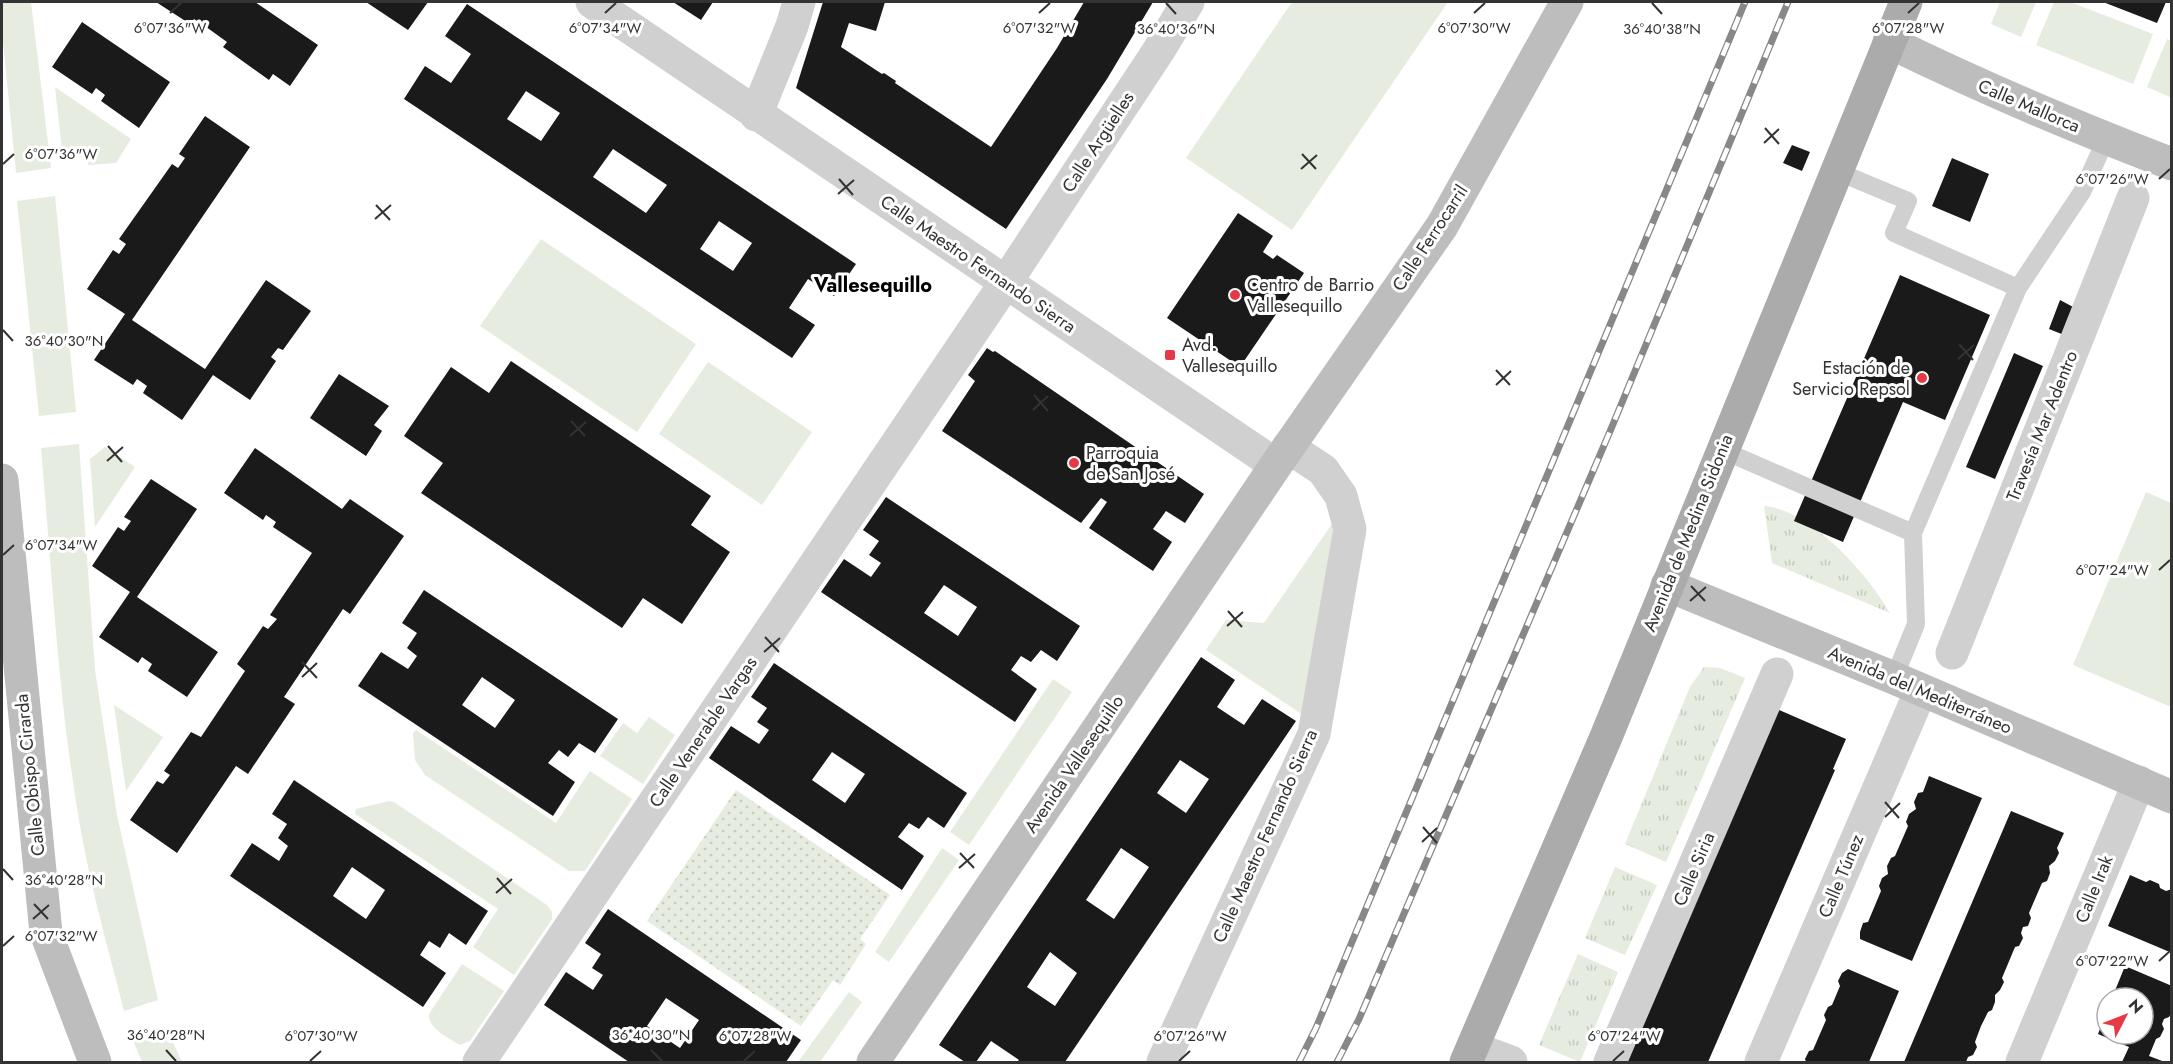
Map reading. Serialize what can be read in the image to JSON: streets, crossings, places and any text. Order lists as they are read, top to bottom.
{
  "streets": {
    "main road": ["Avenida de Medina Sidonia"],
    "street": [
      "Calle Mallorca",
      "Calle Argüelles",
      "Calle Ferrocarril",
      "Calle Maestro Fernando Sierra",
      "Travesía Mar Adentro",
      "Avenida del Mediterráneo",
      "Calle Venerable Vargas",
      "Avenida Vallesequillo",
      "Calle Obispo Cirarda",
      "Calle Siria",
      "Calle Túnez",
      "Calle Irak"
    ]
  },
  "crossings": [
    ["Calle Mallorca", "Avenida de Medina Sidonia"],
    ["Calle Argüelles", "Calle Maestro Fernando Sierra"],
    ["Calle Argüelles", "Calle Venerable Vargas"],
    ["Calle Ferrocarril", "Calle Maestro Fernando Sierra"],
    ["Calle Ferrocarril", "Avenida Vallesequillo"],
    ["Calle Maestro Fernando Sierra", "Calle Venerable Vargas"],
    ["Calle Maestro Fernando Sierra", "Avenida Vallesequillo"],
    ["Avenida de Medina Sidonia", "Avenida del Mediterráneo"],
    ["Avenida del Mediterráneo", "Calle Túnez"],
    ["Avenida del Mediterráneo", "Calle Irak"]
  ],
  "districts": ["Vallesequillo"],
  "places": {
    "other": ["Centro de Barrio Vallesequillo", "Estación de Servicio Repsol", "Parroquia de San José"],
    "transit": ["Avd. Vallesequillo"]
  },
  "north": "top right",
  "coordinates": [
    "6°07'32\"W",
    "6°07'30\"W",
    "6°07'36\"W",
    "6°07'34\"W",
    "6°07'28\"W",
    "36°40'36\"N",
    "36°40'38\"N",
    "6°07'26\"W",
    "36°40'30\"N",
    "6°07'24\"W",
    "36°40'28\"N",
    "6°07'22\"W"
  ]
}
